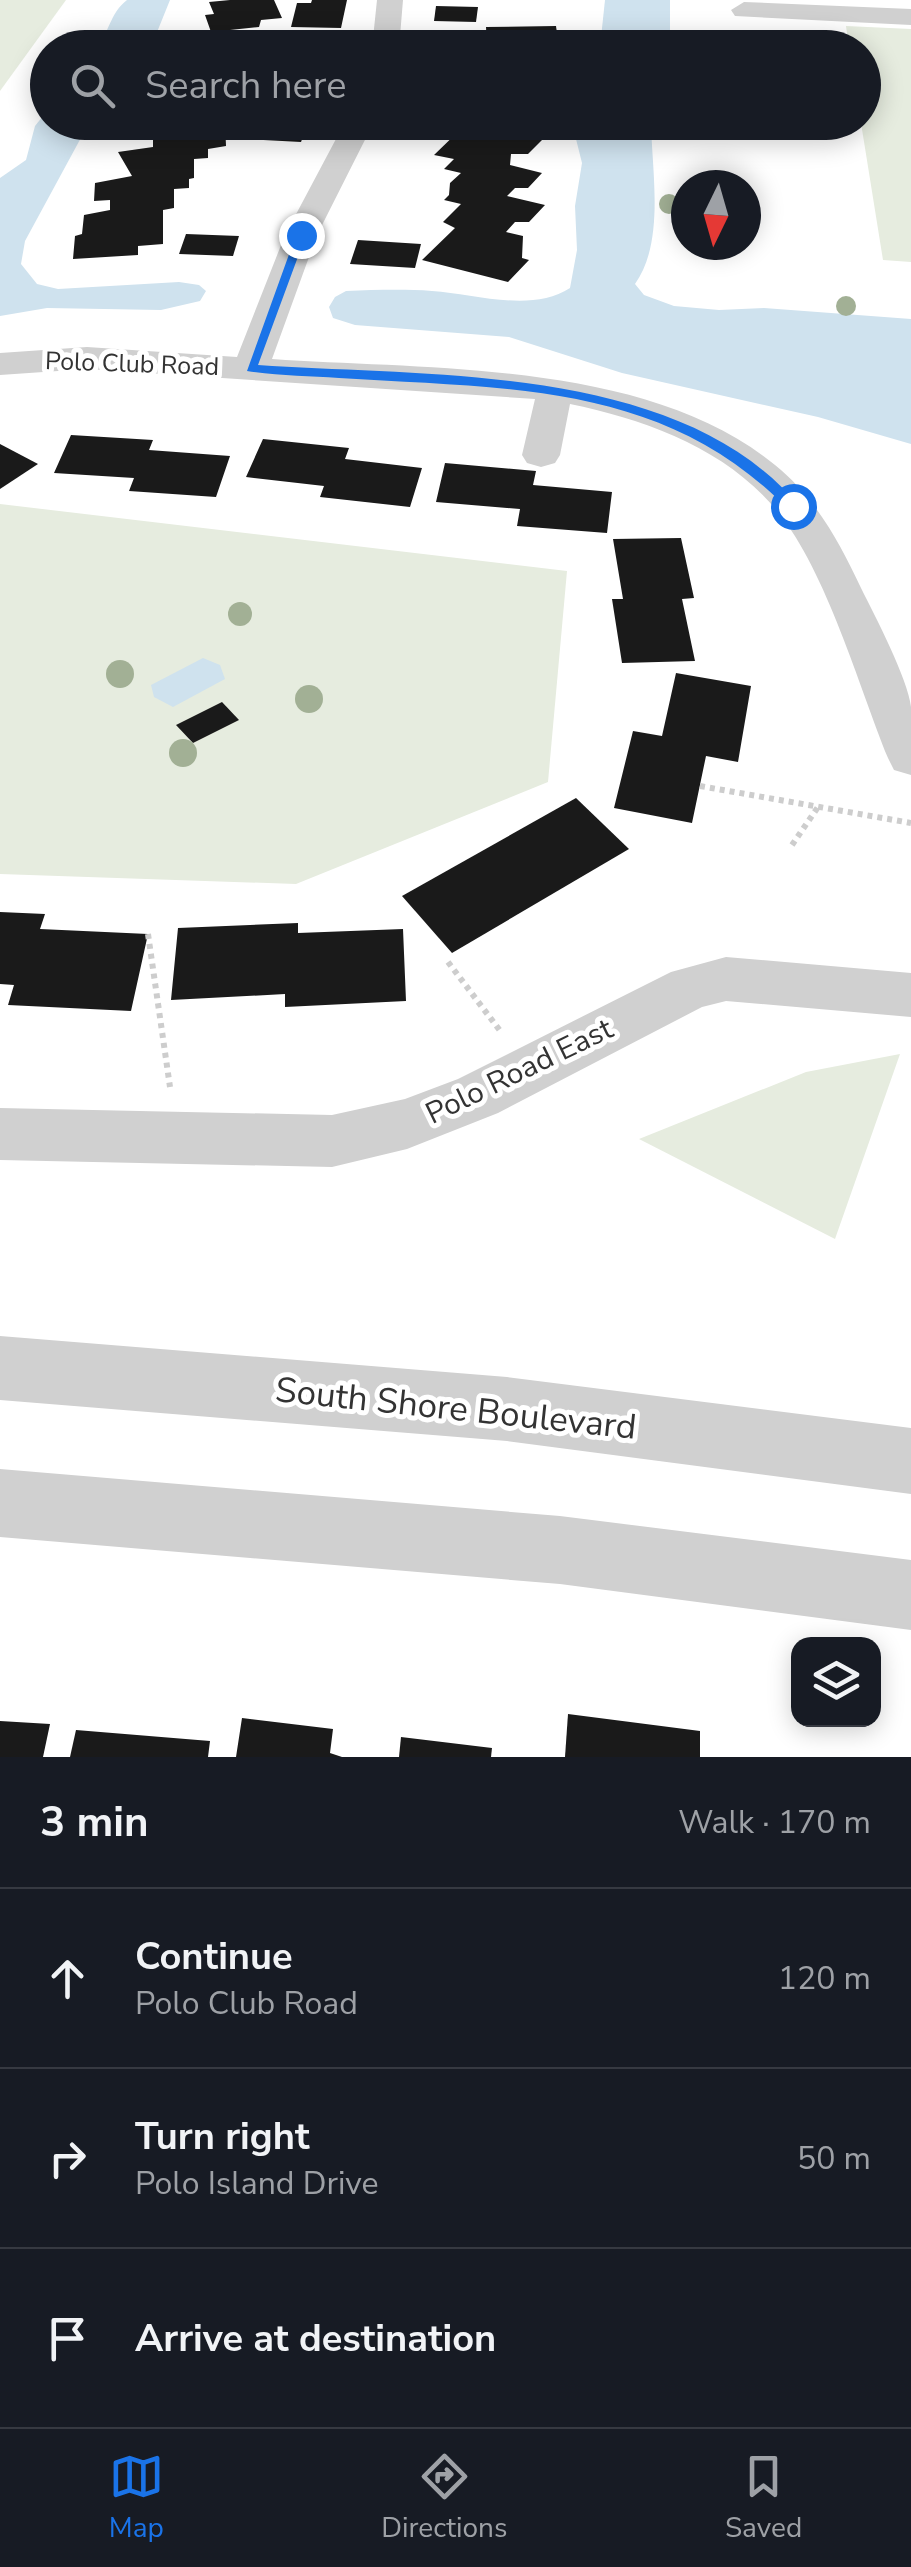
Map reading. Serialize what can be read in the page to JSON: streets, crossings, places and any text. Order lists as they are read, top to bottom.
{
  "streets": {
    "street": ["Polo Club Road", "Polo Road East", "South Shore Boulevard"]
  },
  "north": "bottom",
  "page": {
    "search": "Search here",
    "heading": ["3 min", "Walk · 170 m"],
    "list": [
      ["Continue", "Polo Club Road", "120 m"],
      ["Turn right", "Polo Island Drive", "50 m"],
      "Arrive at destination"
    ],
    "nav": ["Map", "Directions", "Saved"]
  }
}
